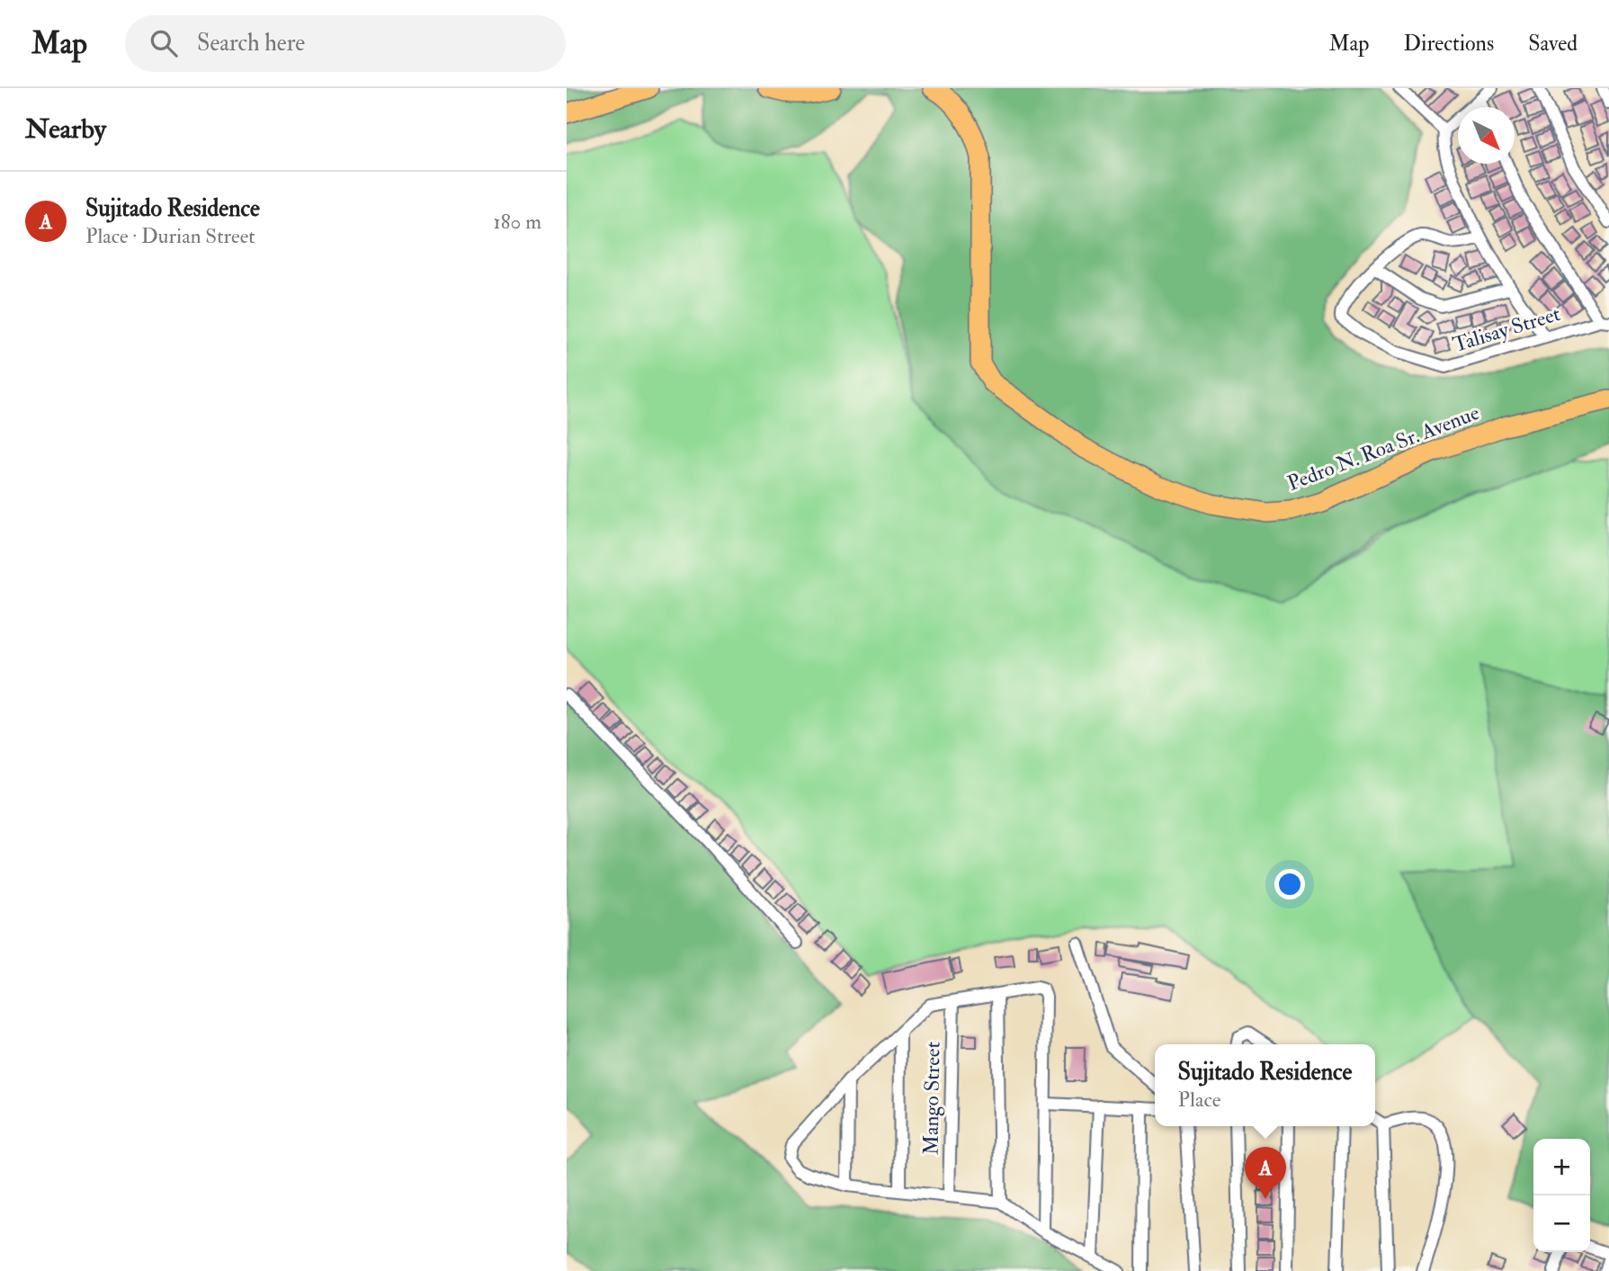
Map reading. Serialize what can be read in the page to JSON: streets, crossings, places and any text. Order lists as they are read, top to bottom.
{
  "streets": {
    "main road": ["Pedro N. Roa Sr. Avenue"],
    "street": ["Talisay Street", "Mango Street"]
  },
  "north": "bottom right",
  "page": {
    "header": "Map",
    "search": "Search here",
    "nav": ["Map", "Directions", "Saved"],
    "heading": "Nearby",
    "list": [
      {
        "mark": "A",
        "name": "Sujitado Residence",
        "note": "Place · Durian Street",
        "value": "180 m"
      }
    ],
    "popup": ["Sujitado Residence", "Place"],
    "map_buttons": ["+", "−"],
    "pins": "A"
  }
}
